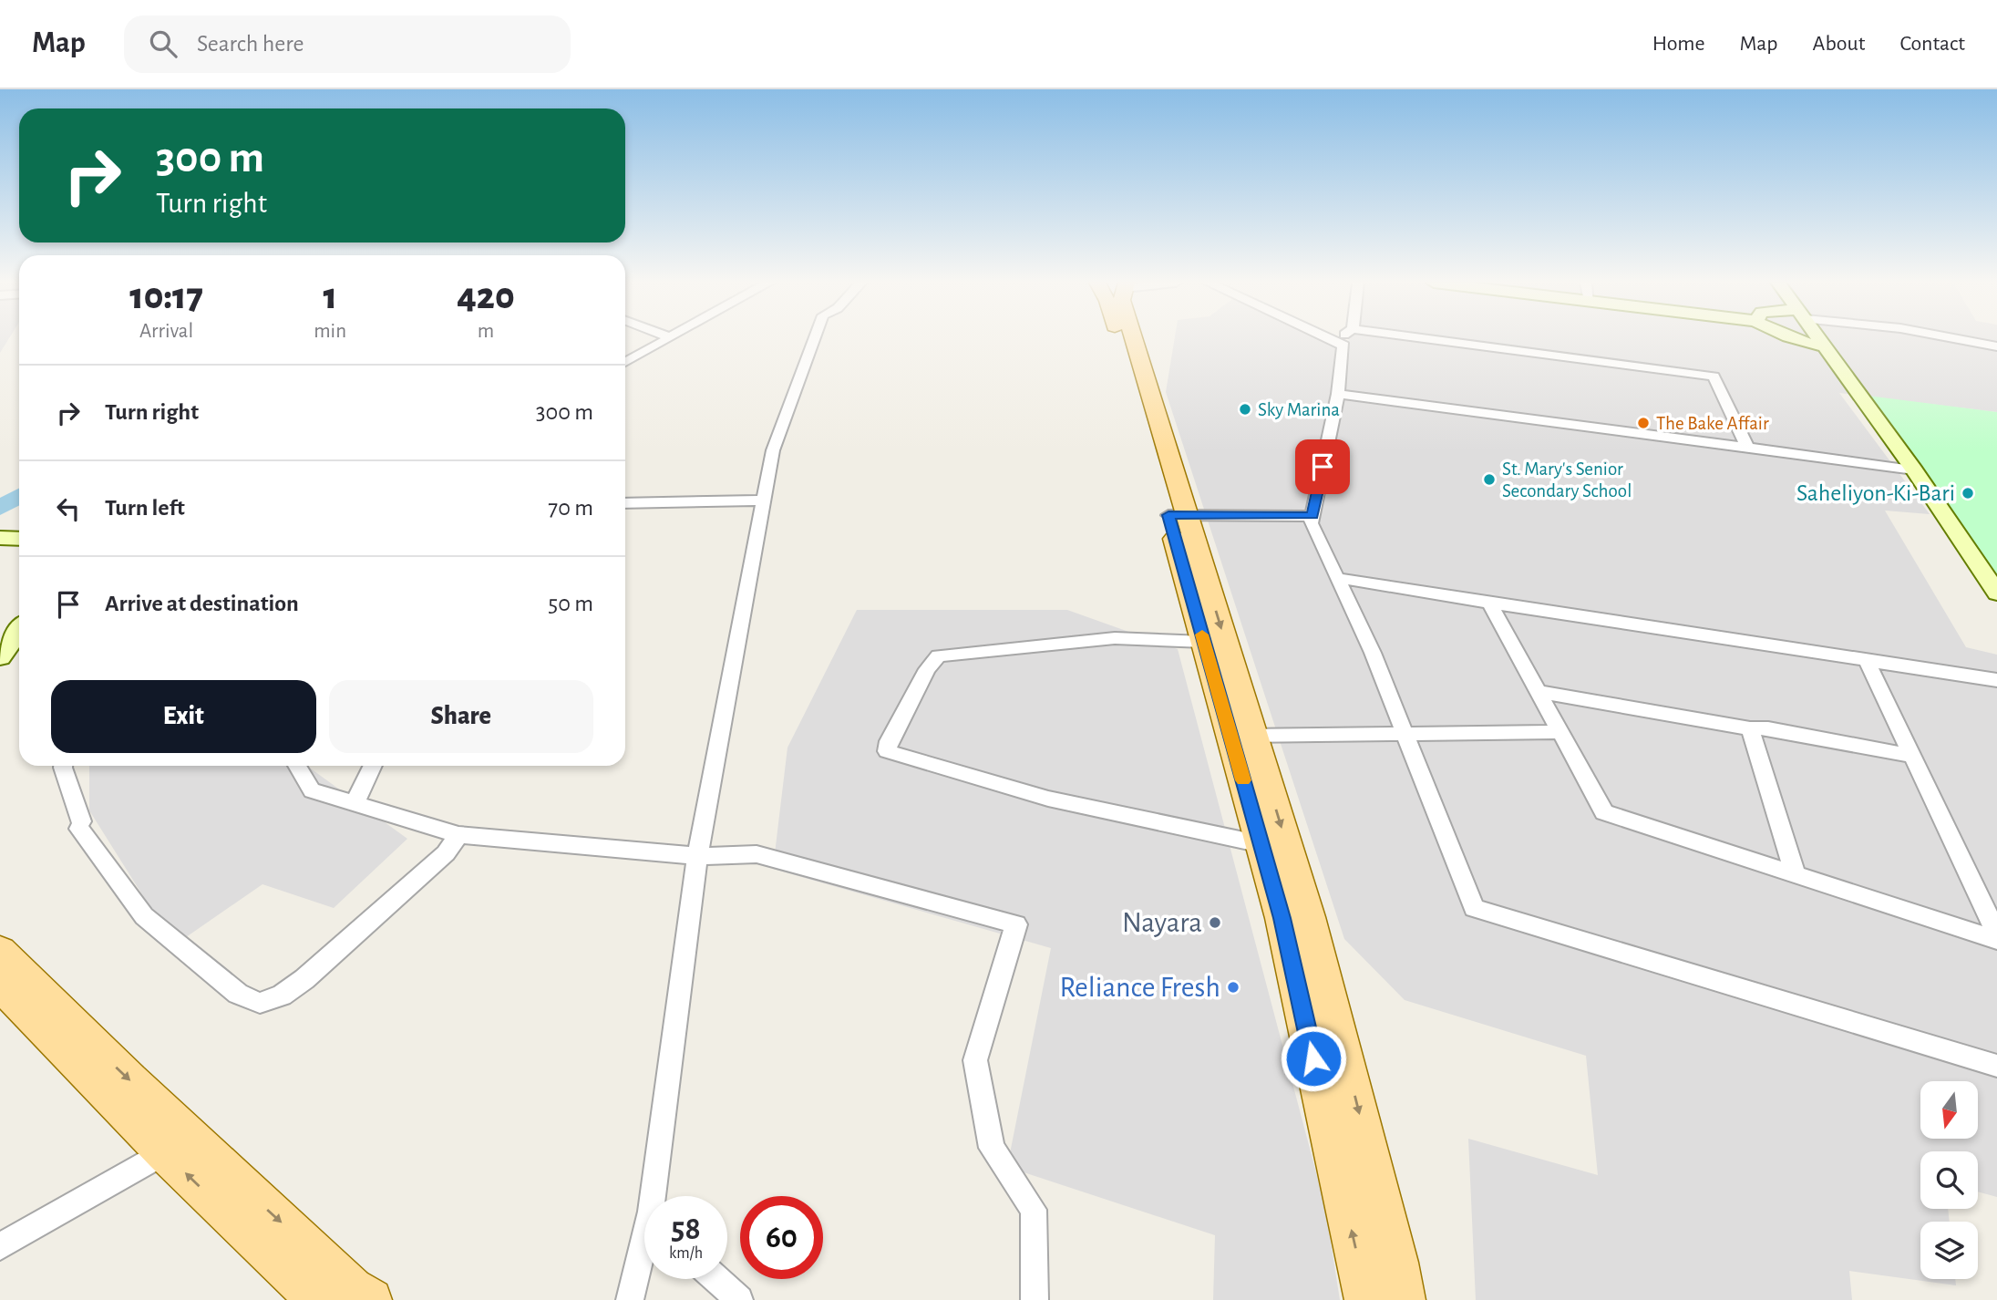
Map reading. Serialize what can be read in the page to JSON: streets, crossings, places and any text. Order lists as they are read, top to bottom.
{
  "places": [
    "Sky Marina",
    "The Bake Affair",
    "St. Mary's Senior Secondary School",
    "Saheliyon-Ki-Bari",
    "Nayara",
    "Reliance Fresh"
  ],
  "north": "bottom",
  "page": {
    "header": "Map",
    "search": "Search here",
    "nav": [
      "Home",
      "Map",
      "About",
      "Contact"
    ],
    "turn": ["300 m", "Turn right"],
    "eta": [
      "10:17",
      "Arrival",
      "1",
      "min",
      "420",
      "m"
    ],
    "list": [
      {
        "name": "Turn right",
        "value": "300 m"
      },
      {
        "name": "Turn left",
        "value": "70 m"
      },
      {
        "name": "Arrive at destination",
        "value": "50 m"
      }
    ],
    "buttons": ["Exit", "Share"],
    "speed": "58 km/h",
    "limit": "60"
  }
}
